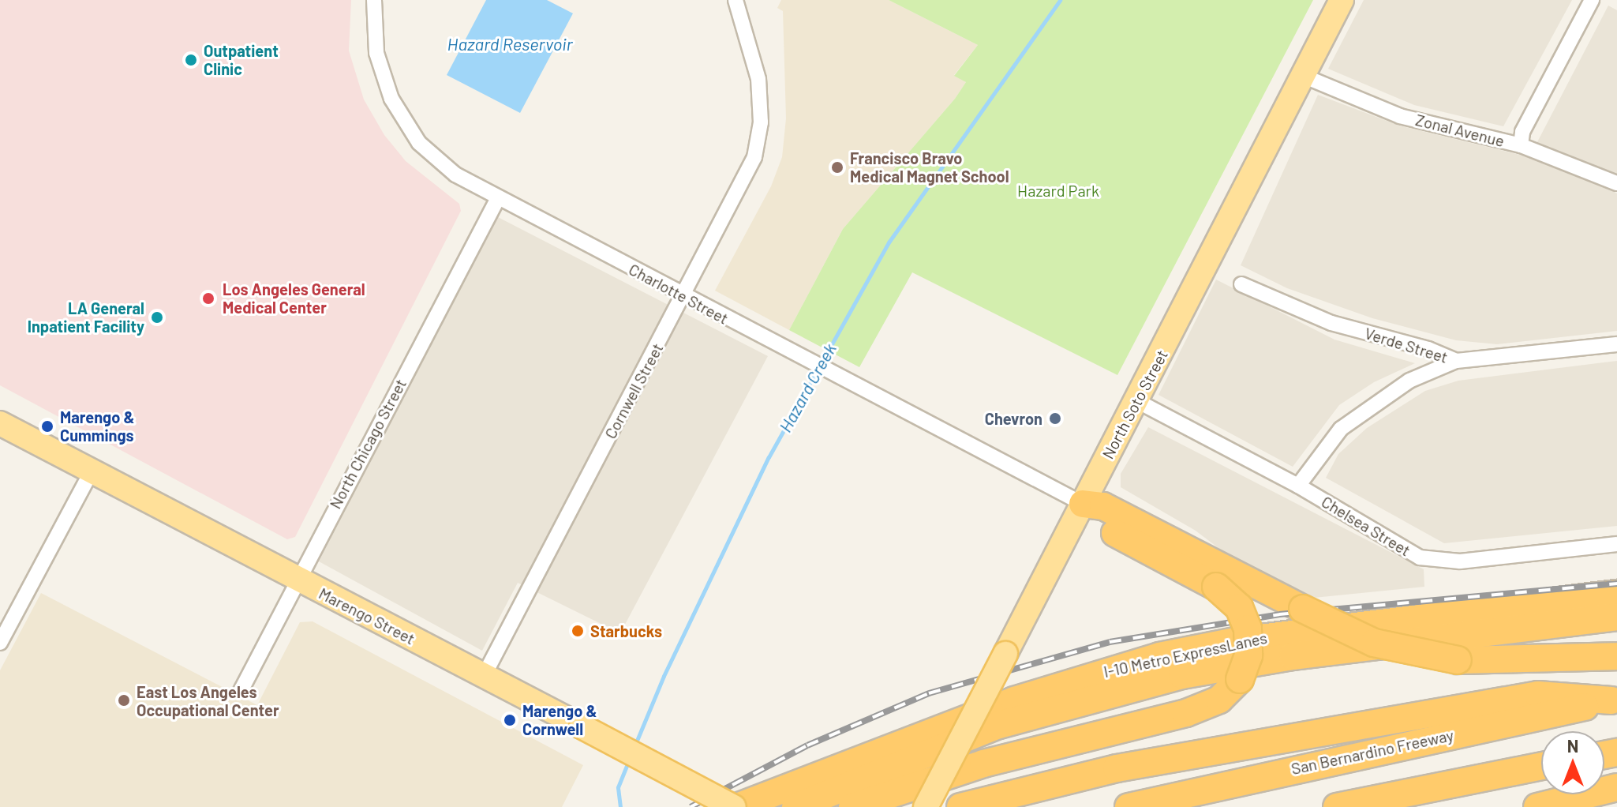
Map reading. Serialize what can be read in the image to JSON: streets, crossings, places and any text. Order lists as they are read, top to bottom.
{
  "streets": {
    "highway": ["I-10 Metro ExpressLanes", "San Bernardino Freeway"],
    "main road": ["North Soto Street", "Marengo Street"],
    "street": [
      "Zonal Avenue",
      "Charlotte Street",
      "Verde Street",
      "Cornwell Street",
      "North Chicago Street",
      "Chelsea Street"
    ]
  },
  "crossings": [
    ["Zonal Avenue", "North Soto Street"],
    ["Charlotte Street", "Cornwell Street"],
    ["Charlotte Street", "North Soto Street"],
    ["Charlotte Street", "North Chicago Street"],
    ["Cornwell Street", "Marengo Street"],
    ["North Soto Street", "Chelsea Street"],
    ["North Chicago Street", "Marengo Street"],
    ["Marengo Street", "I-10 Metro ExpressLanes"]
  ],
  "water": ["Hazard Reservoir", "Hazard Creek"],
  "parks": ["Hazard Park"],
  "places": [
    "Outpatient Clinic",
    "Francisco Bravo Medical Magnet School",
    "Los Angeles General Medical Center",
    "LA General Inpatient Facility",
    "Chevron",
    "Marengo & Cummings",
    "Starbucks",
    "East Los Angeles Occupational Center",
    "Marengo & Cornwell"
  ],
  "north": "top"
}
